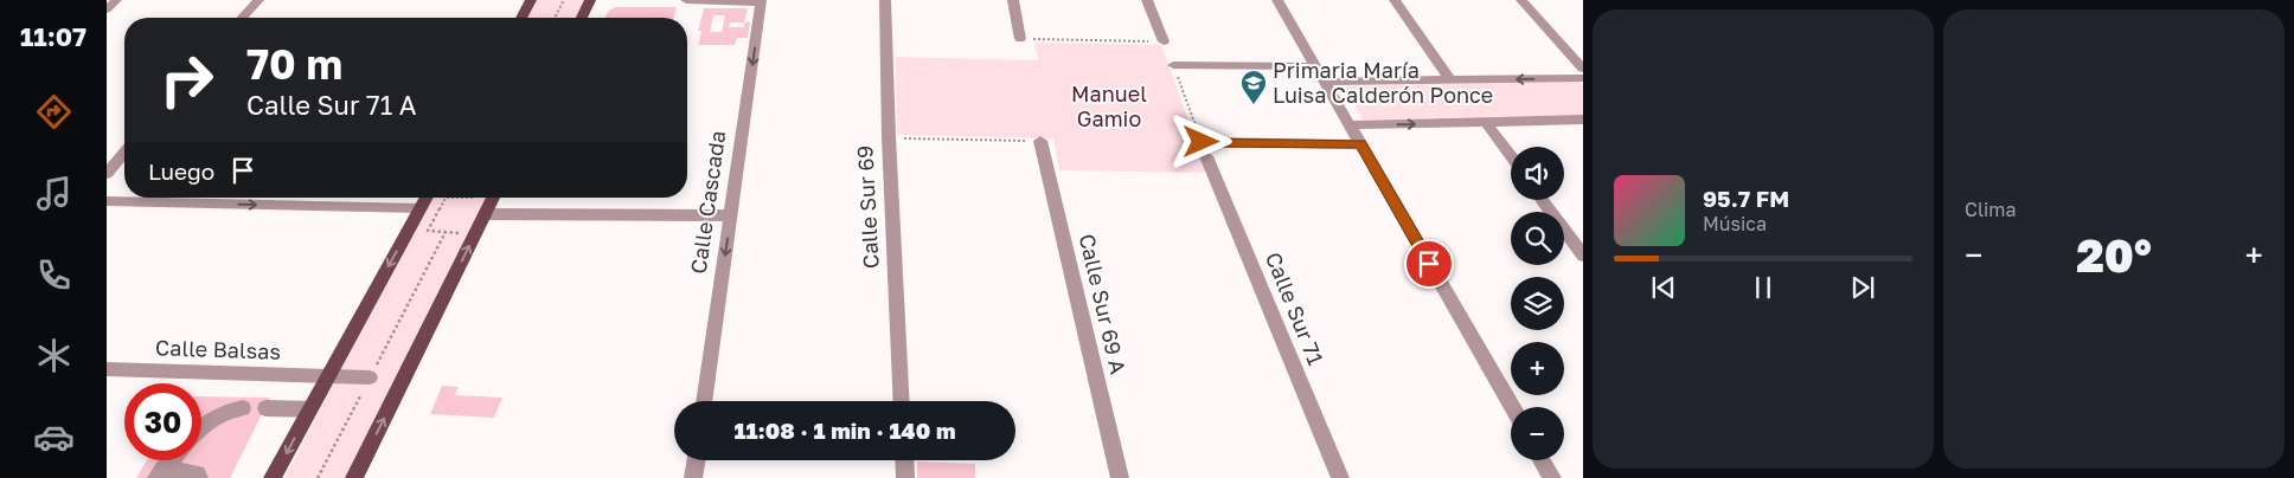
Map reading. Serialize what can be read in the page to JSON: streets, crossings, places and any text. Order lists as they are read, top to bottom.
{
  "streets": {
    "street": [
      "Calle Cascada",
      "Calle Sur 69",
      "Calle Sur 69 A",
      "Calle Sur 71",
      "Calle Balsas"
    ]
  },
  "one_way": ["Calle Cascada"],
  "parks": ["Manuel Gamio"],
  "places": {
    "school or university": ["Primaria María Luisa Calderón Ponce"]
  },
  "page": {
    "tabs": "11:07",
    "tile": "Clima",
    "turn": ["70 m", "Calle Sur 71 A"],
    "then": "Luego",
    "map_buttons": ["+", "−"],
    "song": ["95.7 FM", "Música"],
    "heat": ["−", "20°", "+"],
    "limit": "30",
    "trip": "11:08 · 1 min · 140 m"
  }
}
